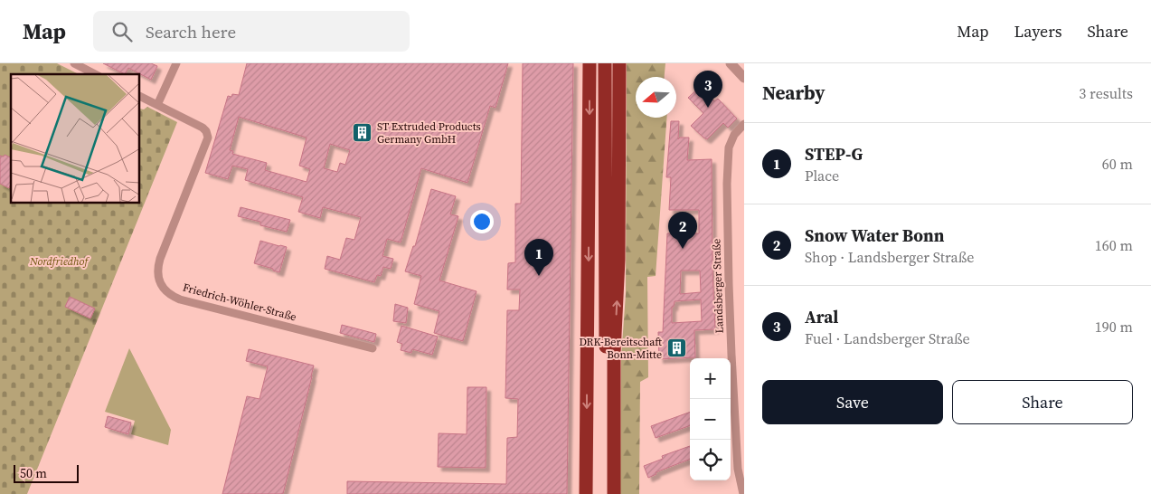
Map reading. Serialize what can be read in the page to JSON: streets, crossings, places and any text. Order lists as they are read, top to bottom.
{
  "streets": {
    "street": ["Landsberger Straße", "Friedrich-Wöhler-Straße"]
  },
  "parks": ["Nordfriedhof"],
  "places": {
    "building": ["ST Extruded Products Germany GmbH", "DRK-Bereitschaft Bonn-Mitte"]
  },
  "scale_bar": "50 m",
  "north": "left",
  "page": {
    "header": "Map",
    "search": "Search here",
    "nav": ["Map", "Layers", "Share"],
    "heading": ["Nearby", "3 results"],
    "pins": ["3", "2", "1"],
    "list": [
      {
        "mark": "1",
        "name": "STEP-G",
        "note": "Place",
        "value": "60 m"
      },
      {
        "mark": "2",
        "name": "Snow Water Bonn",
        "note": "Shop · Landsberger Straße",
        "value": "160 m"
      },
      {
        "mark": "3",
        "name": "Aral",
        "note": "Fuel · Landsberger Straße",
        "value": "190 m"
      }
    ],
    "map_buttons": ["+", "−"],
    "buttons": ["Save", "Share"],
    "scale": "50 m"
  }
}
